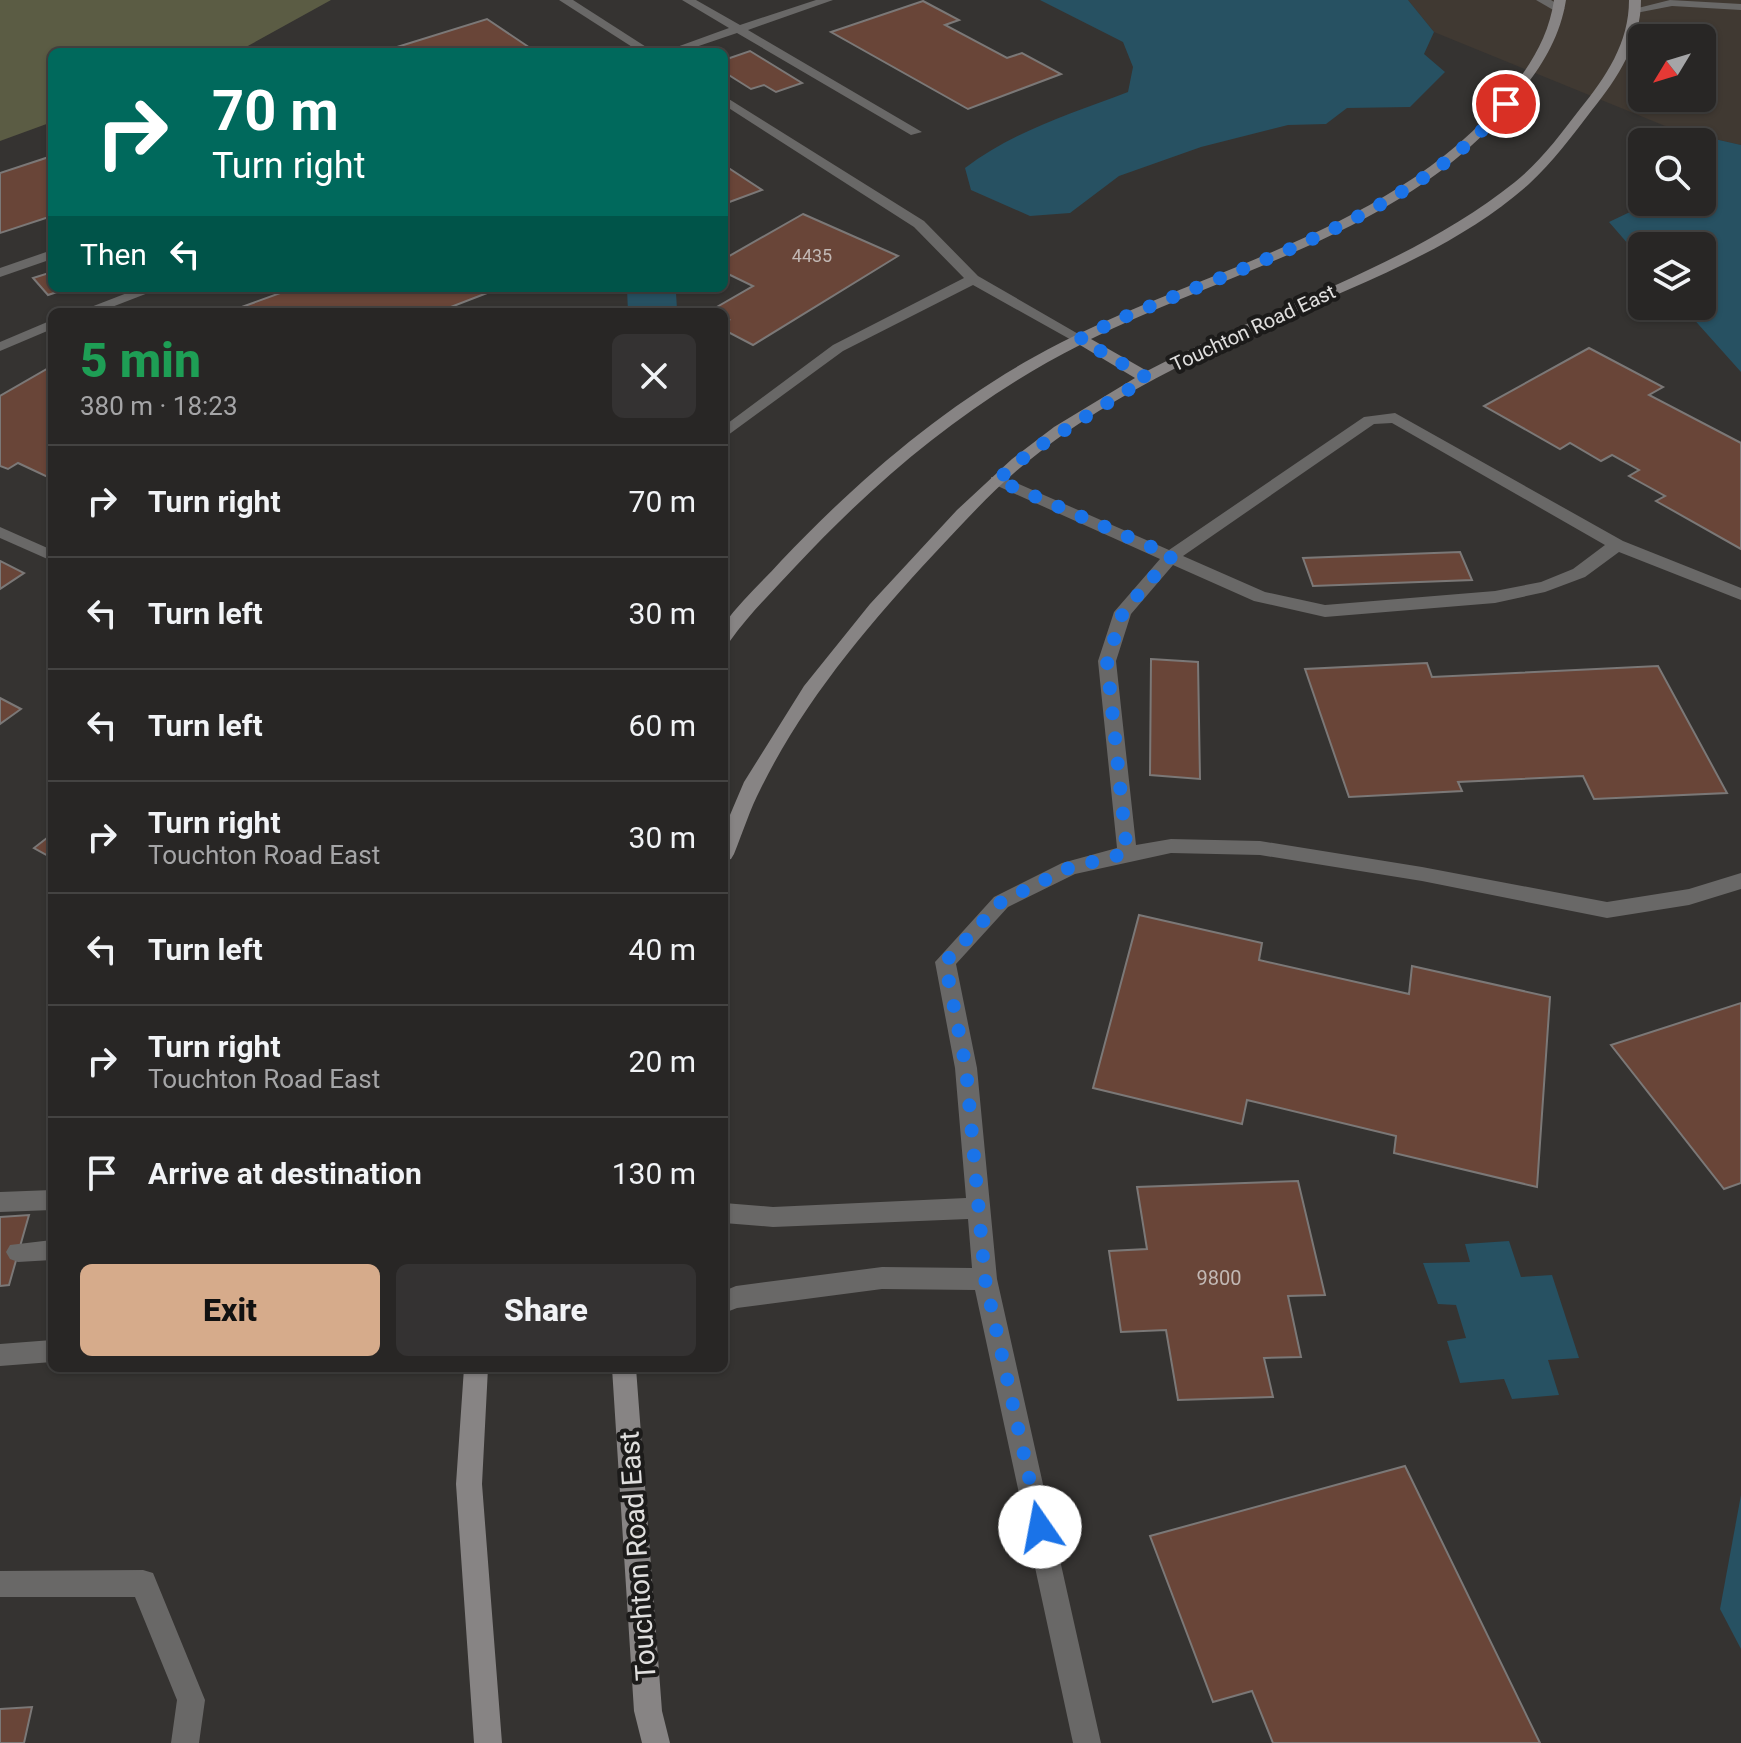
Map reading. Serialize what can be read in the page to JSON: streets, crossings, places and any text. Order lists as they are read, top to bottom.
{
  "streets": {
    "street": ["Touchton Road East"]
  },
  "house_numbers": ["4435", "9800"],
  "north": "bottom left",
  "page": {
    "turn": ["70 m", "Turn right"],
    "then": "Then",
    "heading": ["5 min", "380 m · 18:23"],
    "list": [
      {
        "name": "Turn right",
        "value": "70 m"
      },
      {
        "name": "Turn left",
        "value": "30 m"
      },
      {
        "name": "Turn left",
        "value": "60 m"
      },
      {
        "name": "Turn right",
        "note": "Touchton Road East",
        "value": "30 m"
      },
      {
        "name": "Turn left",
        "value": "40 m"
      },
      {
        "name": "Turn right",
        "note": "Touchton Road East",
        "value": "20 m"
      },
      {
        "name": "Arrive at destination",
        "value": "130 m"
      }
    ],
    "buttons": ["Exit", "Share"]
  }
}
